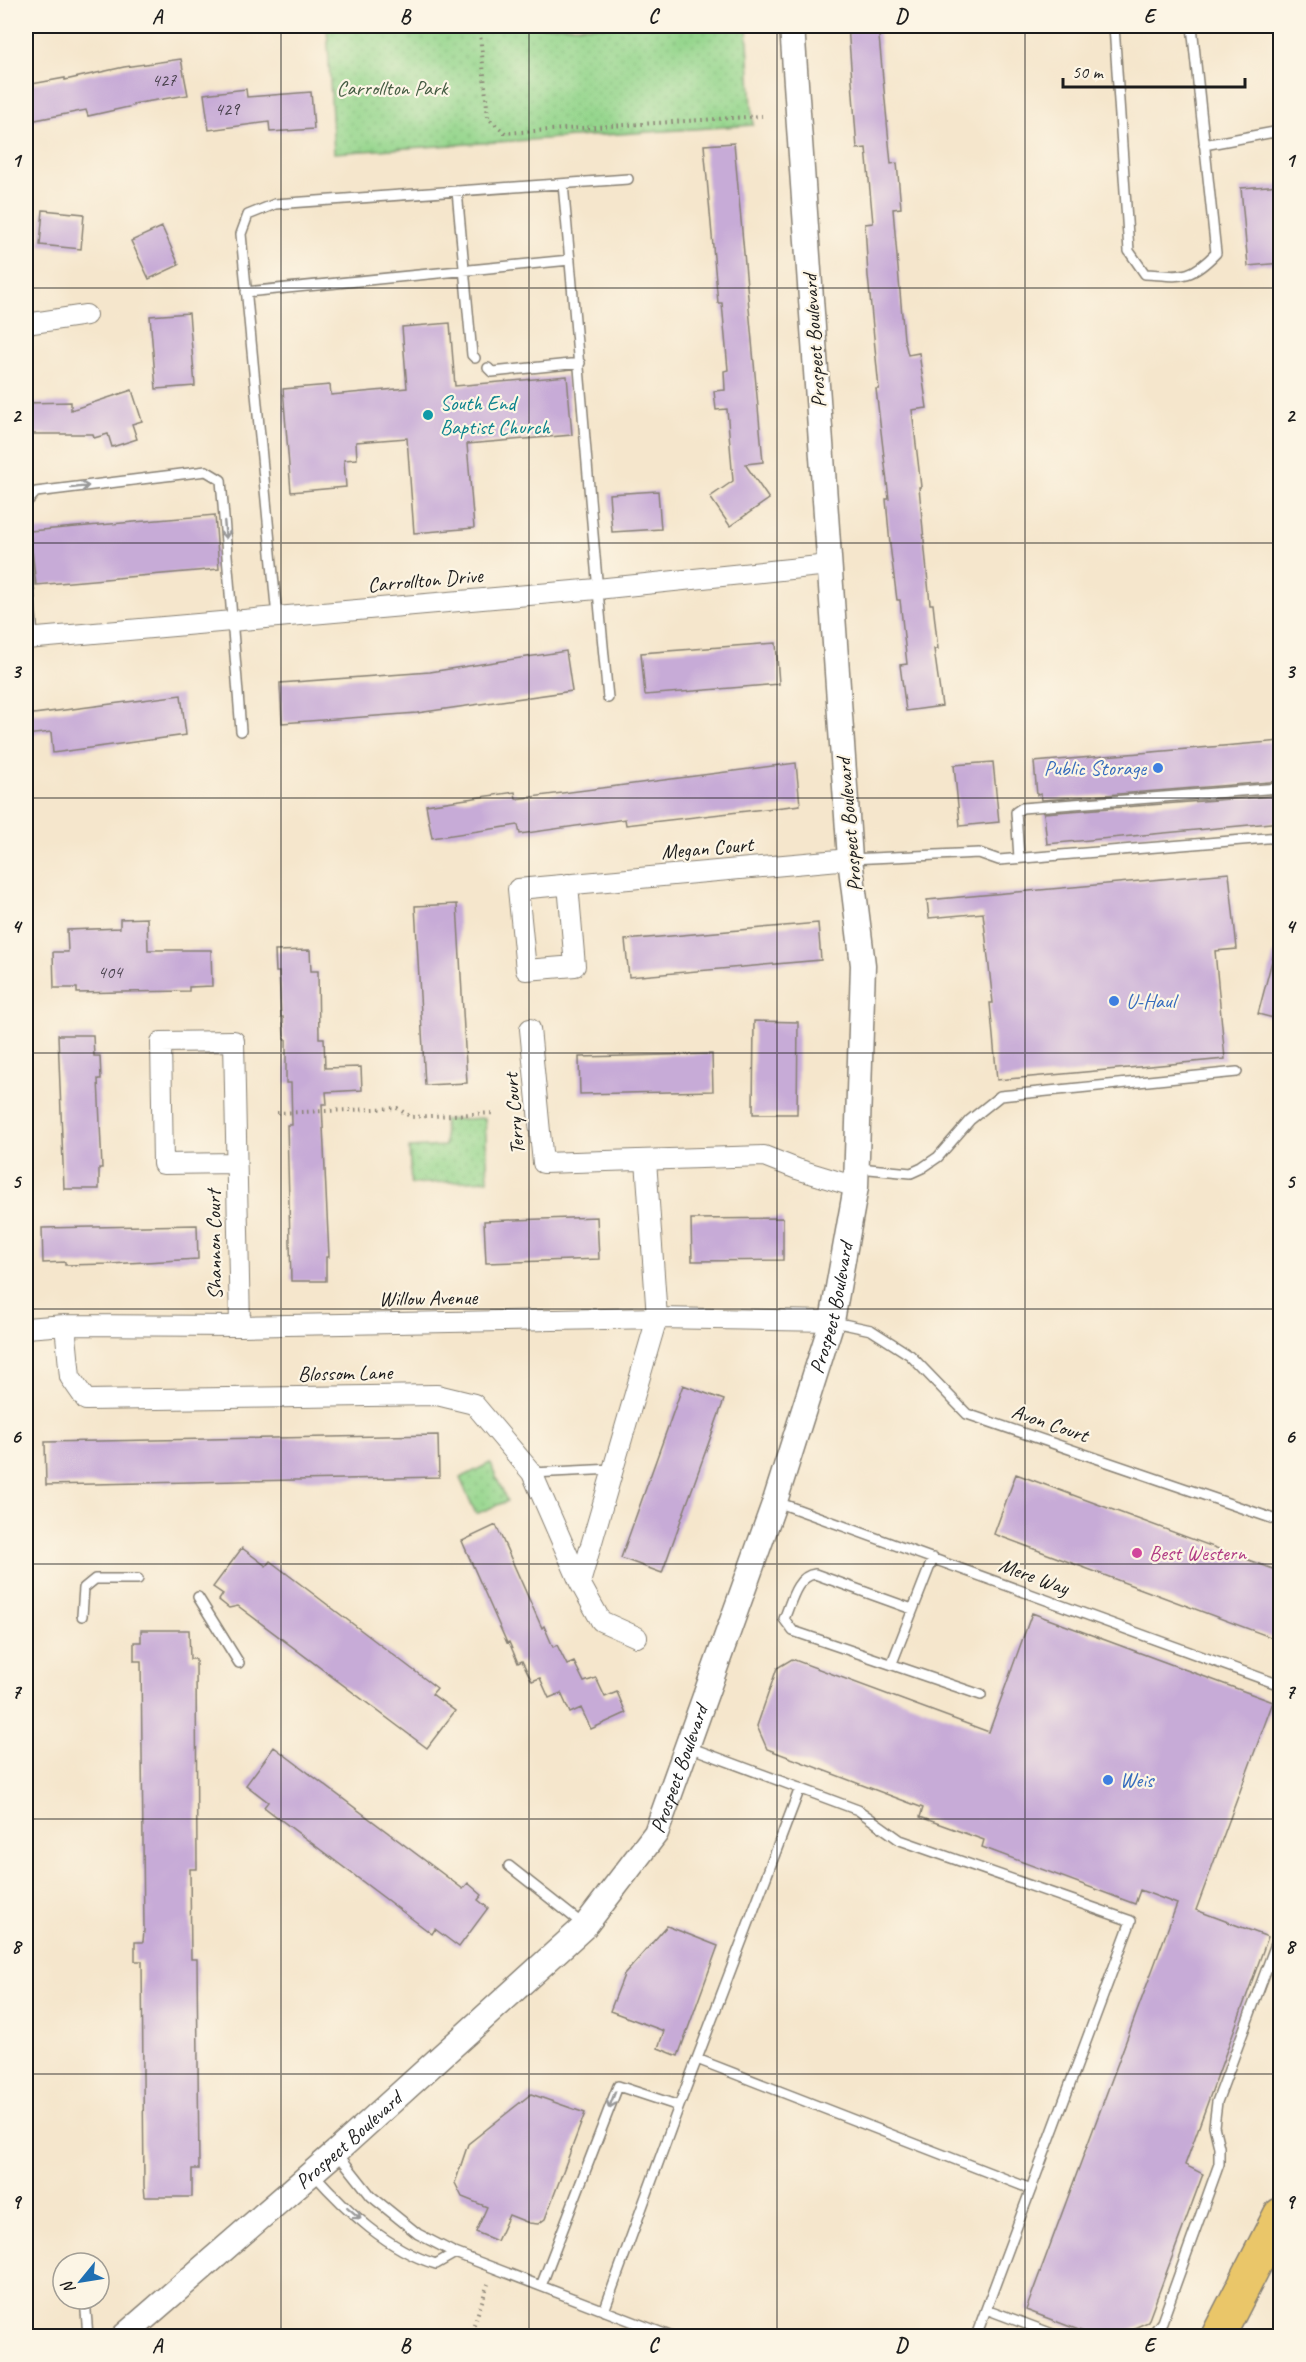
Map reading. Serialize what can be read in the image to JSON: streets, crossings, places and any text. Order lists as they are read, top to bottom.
{
  "streets": {
    "street": [
      "Prospect Boulevard",
      "Carrollton Drive",
      "Megan Court",
      "Terry Court",
      "Shannon Court",
      "Willow Avenue",
      "Blossom Lane"
    ],
    "lane": ["Avon Court", "Mere Way"]
  },
  "crossings": [
    ["Prospect Boulevard", "Carrollton Drive"],
    ["Prospect Boulevard", "Megan Court"],
    ["Prospect Boulevard", "Terry Court"],
    ["Prospect Boulevard", "Willow Avenue"],
    ["Prospect Boulevard", "Avon Court"],
    ["Prospect Boulevard", "Mere Way"],
    ["Shannon Court", "Willow Avenue"],
    ["Willow Avenue", "Blossom Lane"],
    ["Willow Avenue", "Avon Court"]
  ],
  "parks": ["Carrollton Park"],
  "places": [
    "South End Baptist Church",
    "Public Storage",
    "U-Haul",
    "Best Western",
    "Weis"
  ],
  "house_numbers": ["427", "429", "404"],
  "scale_bar": "50 m",
  "north": "bottom left",
  "grid": {
    "columns": [
      "A",
      "B",
      "C",
      "D",
      "E"
    ],
    "rows": [
      "1",
      "2",
      "3",
      "4",
      "5",
      "6",
      "7",
      "8",
      "9"
    ]
  }
}
